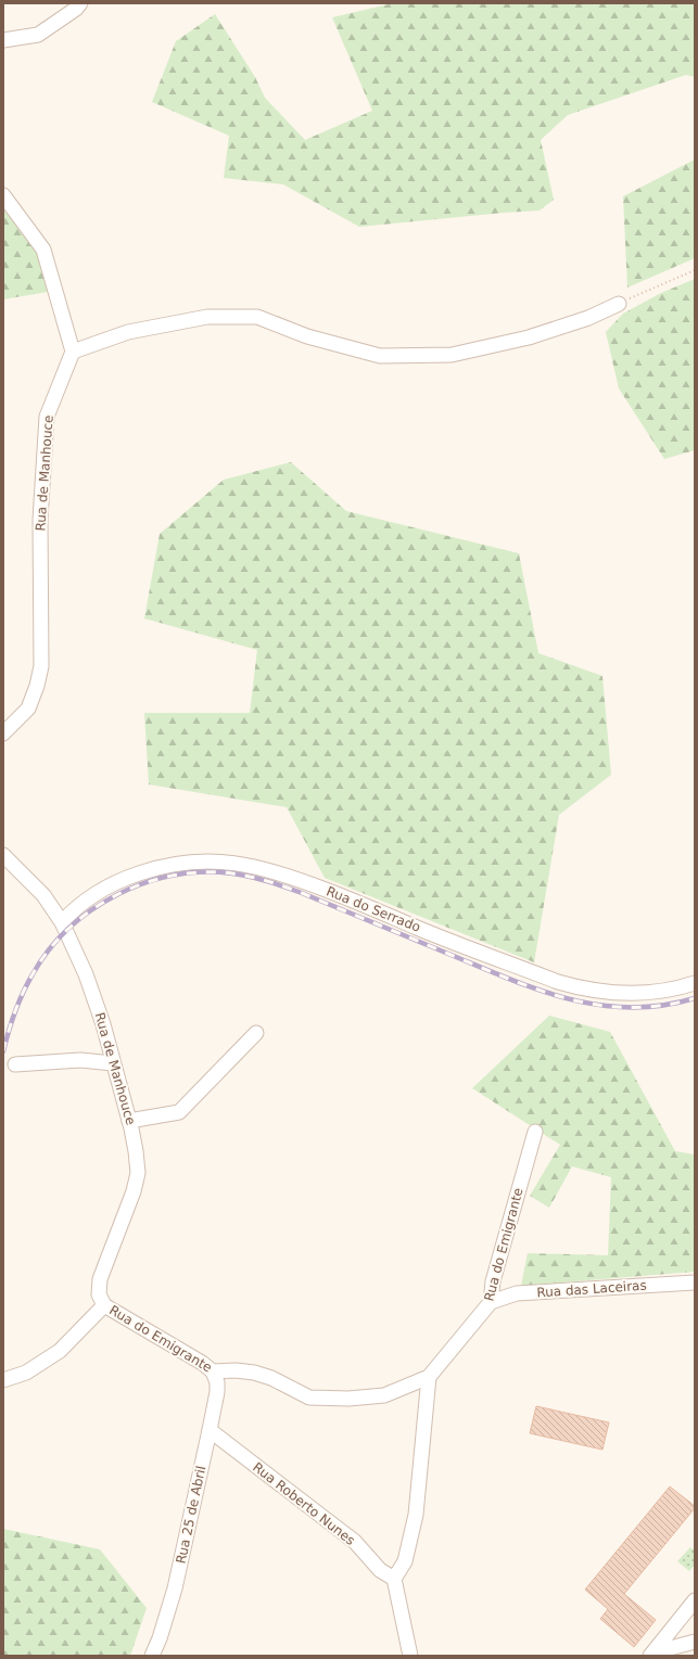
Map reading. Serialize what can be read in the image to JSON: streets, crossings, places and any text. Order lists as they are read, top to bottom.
{
  "streets": {
    "street": [
      "Rua de Manhouce",
      "Rua do Serrado",
      "Rua do Emigrante",
      "Rua das Laceiras",
      "Rua Roberto Nunes",
      "Rua 25 de Abril"
    ]
  },
  "crossings": [
    ["Rua de Manhouce", "Rua do Serrado"],
    ["Rua de Manhouce", "Rua do Emigrante"],
    ["Rua do Emigrante", "Rua das Laceiras"],
    ["Rua do Emigrante", "Rua 25 de Abril"],
    ["Rua Roberto Nunes", "Rua 25 de Abril"]
  ]
}
